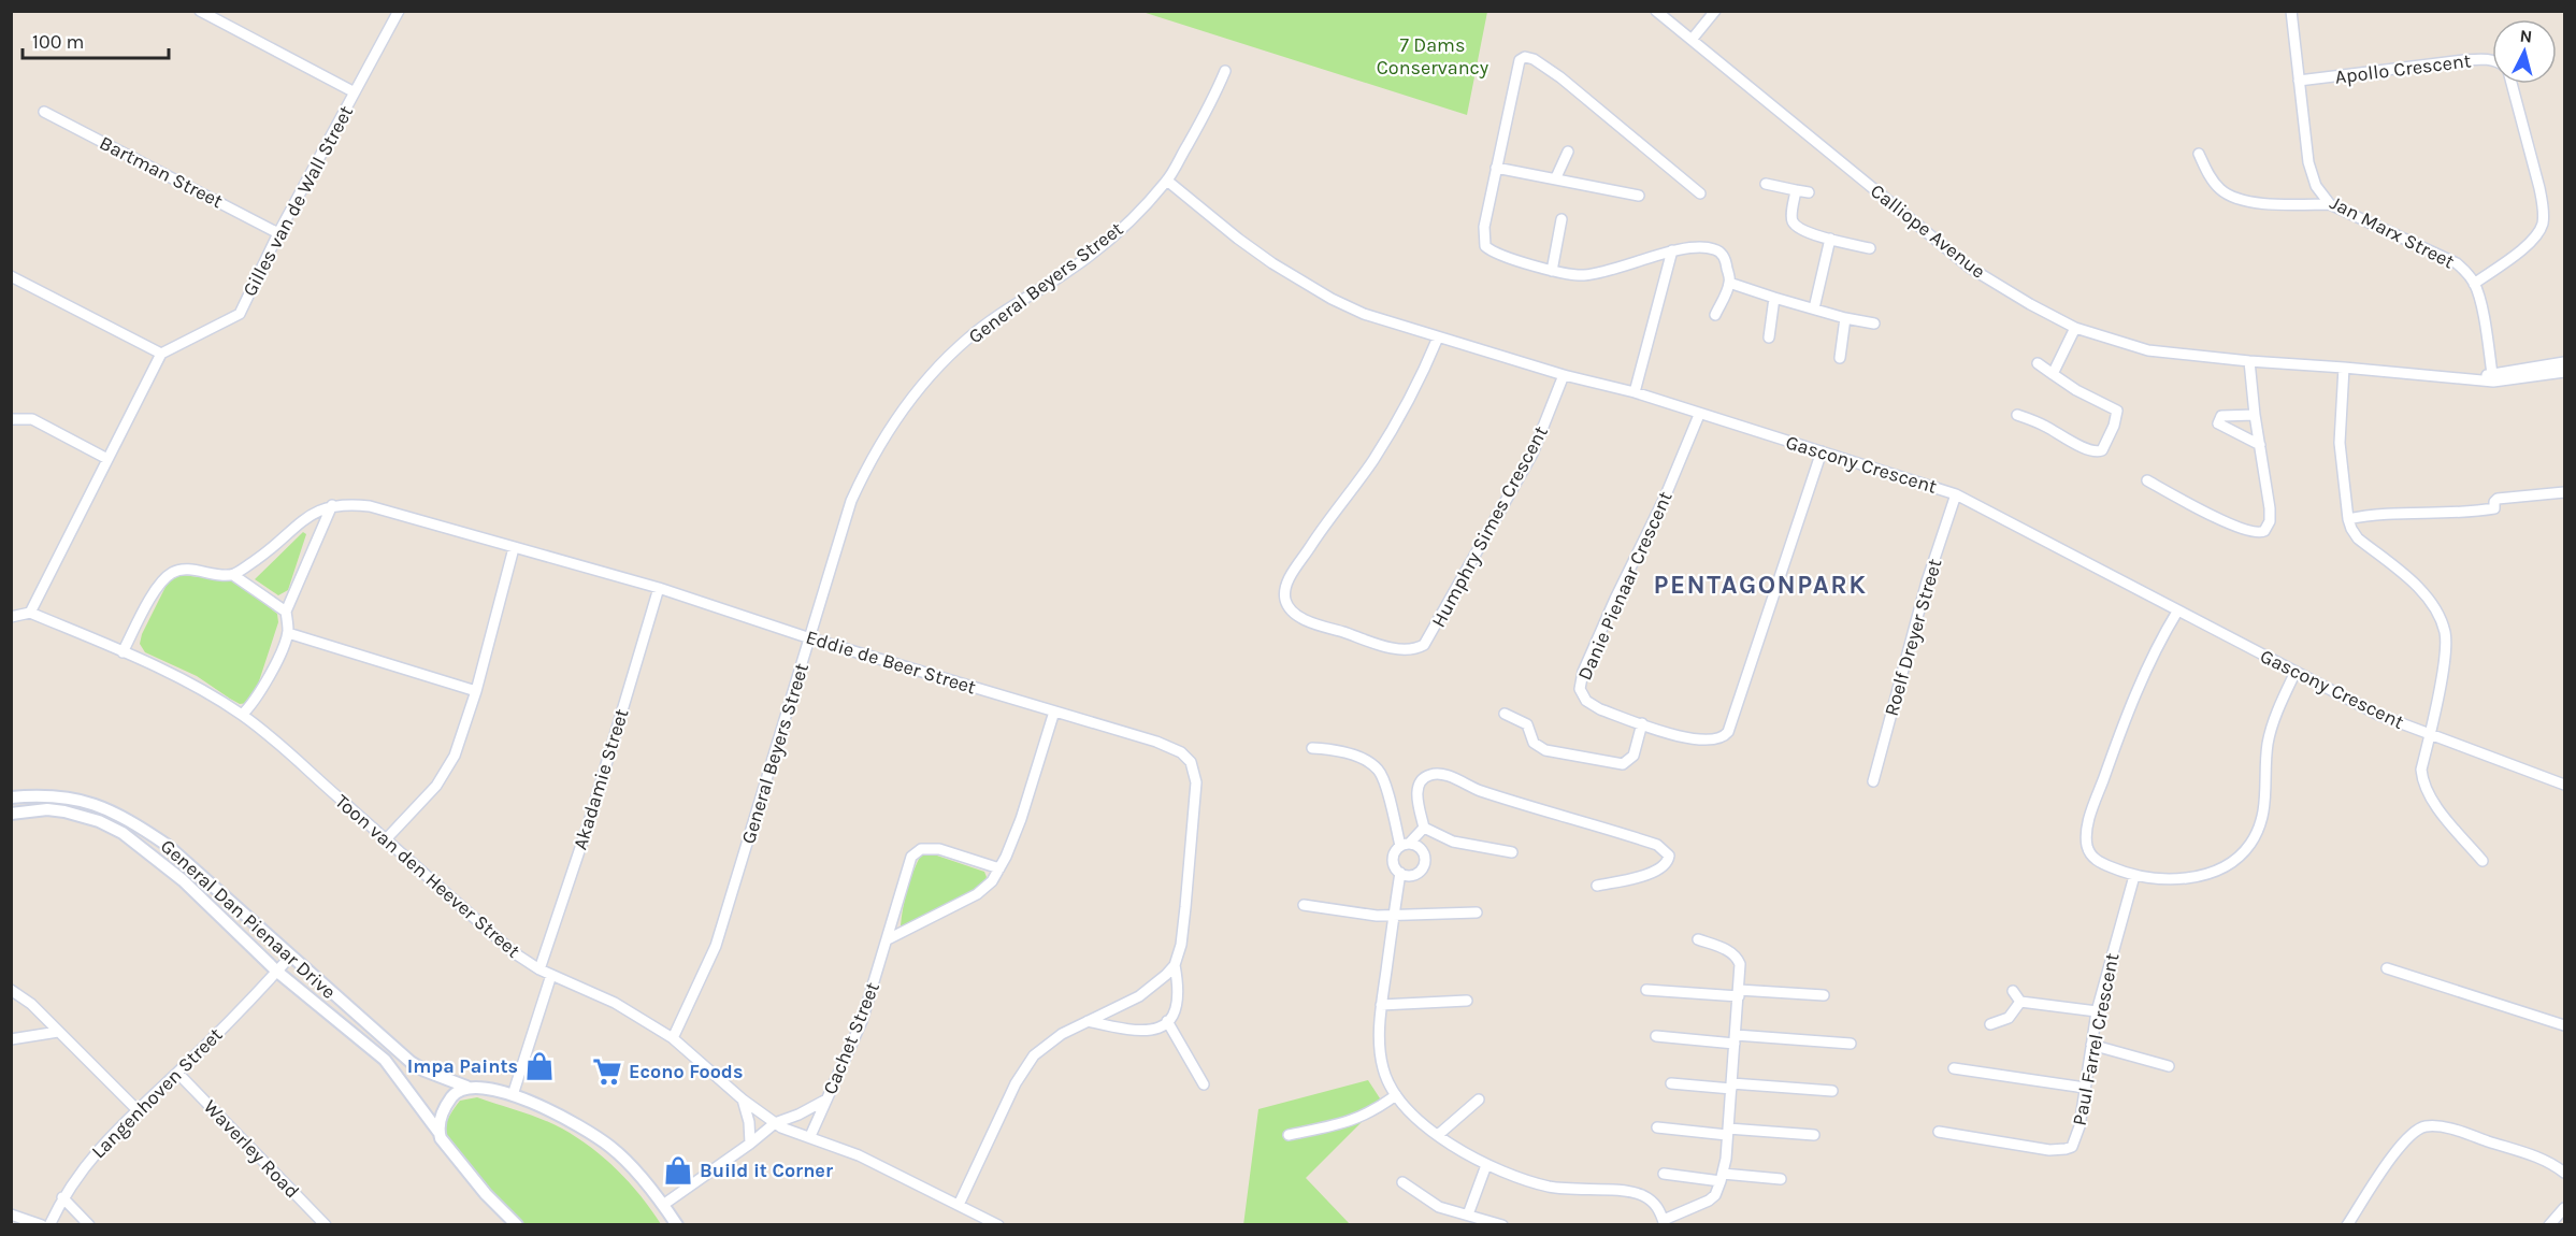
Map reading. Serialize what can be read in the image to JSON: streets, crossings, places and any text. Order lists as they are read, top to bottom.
{
  "streets": {
    "street": [
      "Apollo Crescent",
      "Bartman Street",
      "Gilles van de Wall Street",
      "Calliope Avenue",
      "Jan Marx Street",
      "General Beyers Street",
      "Gascony Crescent",
      "Humphry Simes Crescent",
      "Danie Pienaar Crescent",
      "Roelf Dreyer Street",
      "Eddie de Beer Street",
      "Akadamie Street",
      "Toon van den Heever Street",
      "General Dan Pienaar Drive",
      "Cachet Street",
      "Paul Farrel Crescent",
      "Langenhoven Street",
      "Waverley Road"
    ]
  },
  "crossings": [
    ["Apollo Crescent", "Jan Marx Street"],
    ["Bartman Street", "Gilles van de Wall Street"],
    ["Calliope Avenue", "Jan Marx Street"],
    ["General Beyers Street", "Gascony Crescent"],
    ["General Beyers Street", "Eddie de Beer Street"],
    ["General Beyers Street", "Toon van den Heever Street"],
    ["Gascony Crescent", "Humphry Simes Crescent"],
    ["Gascony Crescent", "Danie Pienaar Crescent"],
    ["Gascony Crescent", "Roelf Dreyer Street"],
    ["Eddie de Beer Street", "Akadamie Street"],
    ["Akadamie Street", "Toon van den Heever Street"],
    ["Toon van den Heever Street", "Cachet Street"],
    ["General Dan Pienaar Drive", "Langenhoven Street"],
    ["Langenhoven Street", "Waverley Road"]
  ],
  "districts": ["PENTAGONPARK"],
  "parks": ["7 Dams Conservancy"],
  "places": {
    "shop": ["Impa Paints", "Build it Corner"],
    "supermarket": ["Econo Foods"]
  },
  "scale_bar": "100 m",
  "north": "top"
}
